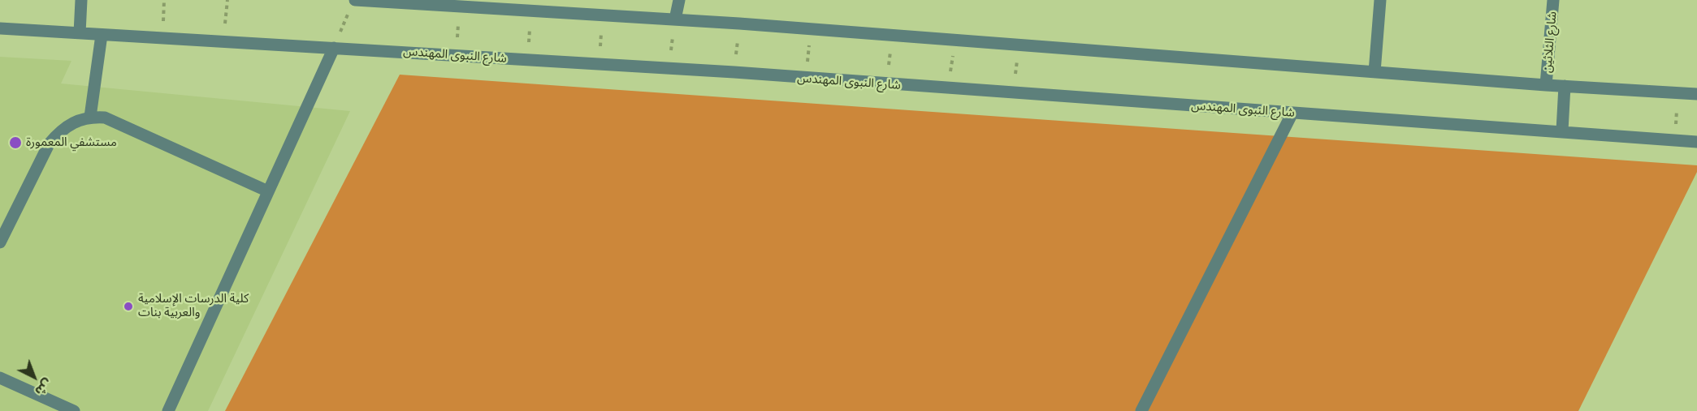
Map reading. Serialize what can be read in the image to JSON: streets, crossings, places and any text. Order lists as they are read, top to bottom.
{
  "streets": {
    "street": ["شارع الثلاثين", "شارع النبوى المهندس"]
  },
  "places": ["مستشفي المعمورة", "كلية الدرسات الإسلامية والعربية بنات"],
  "north": "bottom right"
}
